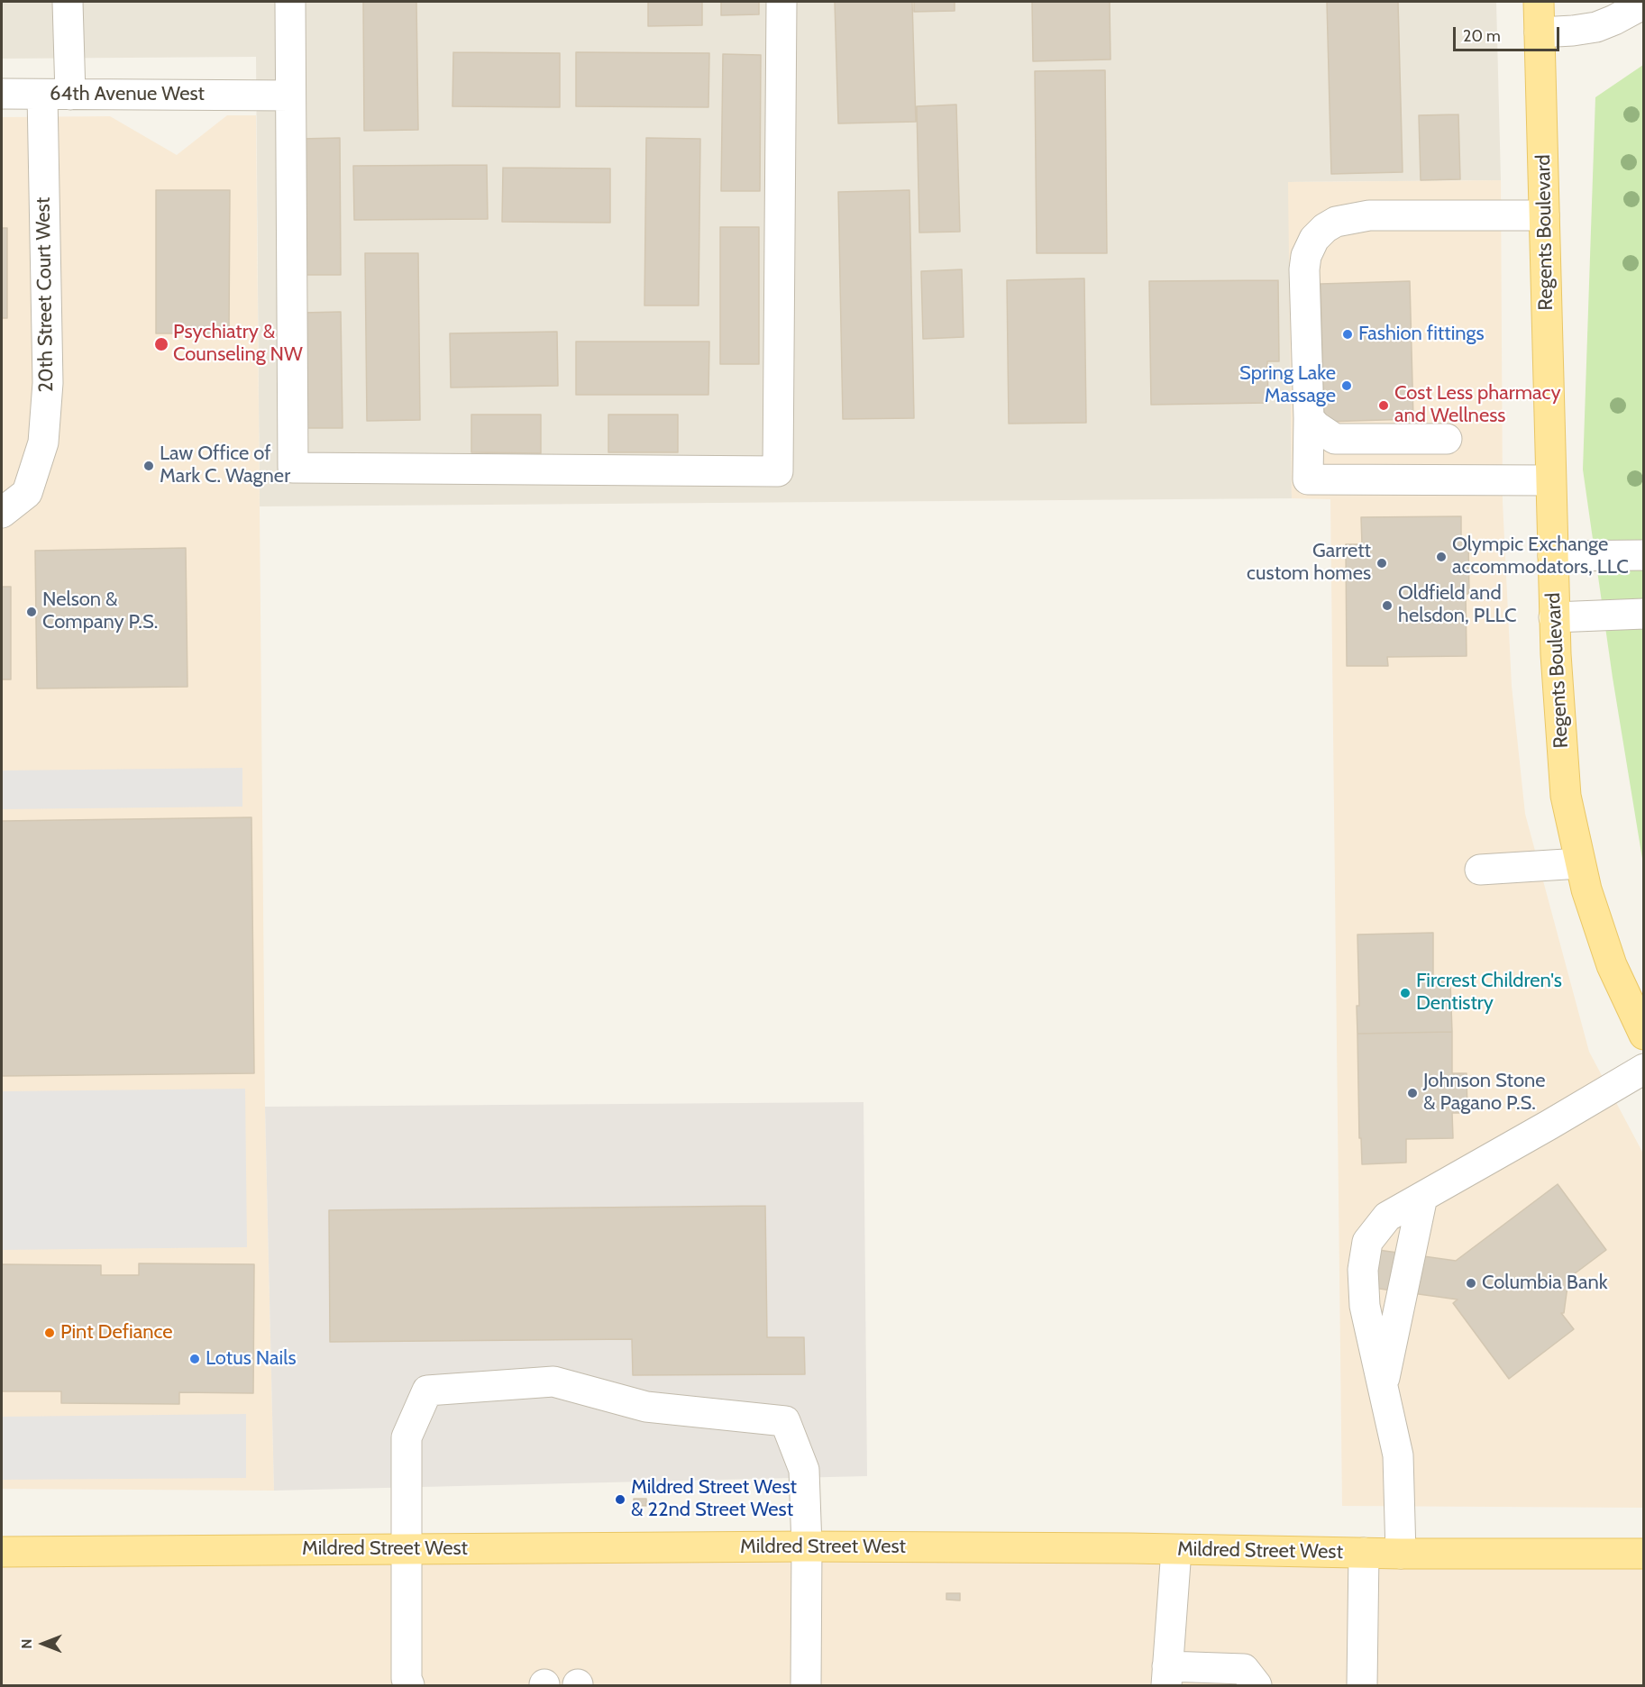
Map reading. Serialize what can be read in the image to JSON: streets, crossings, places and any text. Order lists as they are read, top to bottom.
{
  "streets": {
    "main road": ["Regents Boulevard", "Mildred Street West"],
    "street": ["64th Avenue West", "20th Street Court West"]
  },
  "crossings": [
    ["64th Avenue West", "20th Street Court West"]
  ],
  "places": [
    "Fashion fittings",
    "Psychiatry & Counseling NW",
    "Spring Lake Massage",
    "Cost Less pharmacy and Wellness",
    "Law Office of Mark C. Wagner",
    "Olympic Exchange accommodators, LLC",
    "Garrett custom homes",
    "Oldfield and helsdon, PLLC",
    "Nelson & Company P.S.",
    "Fircrest Children's Dentistry",
    "Johnson Stone & Pagano P.S.",
    "Columbia Bank",
    "Pint Defiance",
    "Lotus Nails",
    "Mildred Street West & 22nd Street West"
  ],
  "scale_bar": "20 m",
  "north": "left"
}
